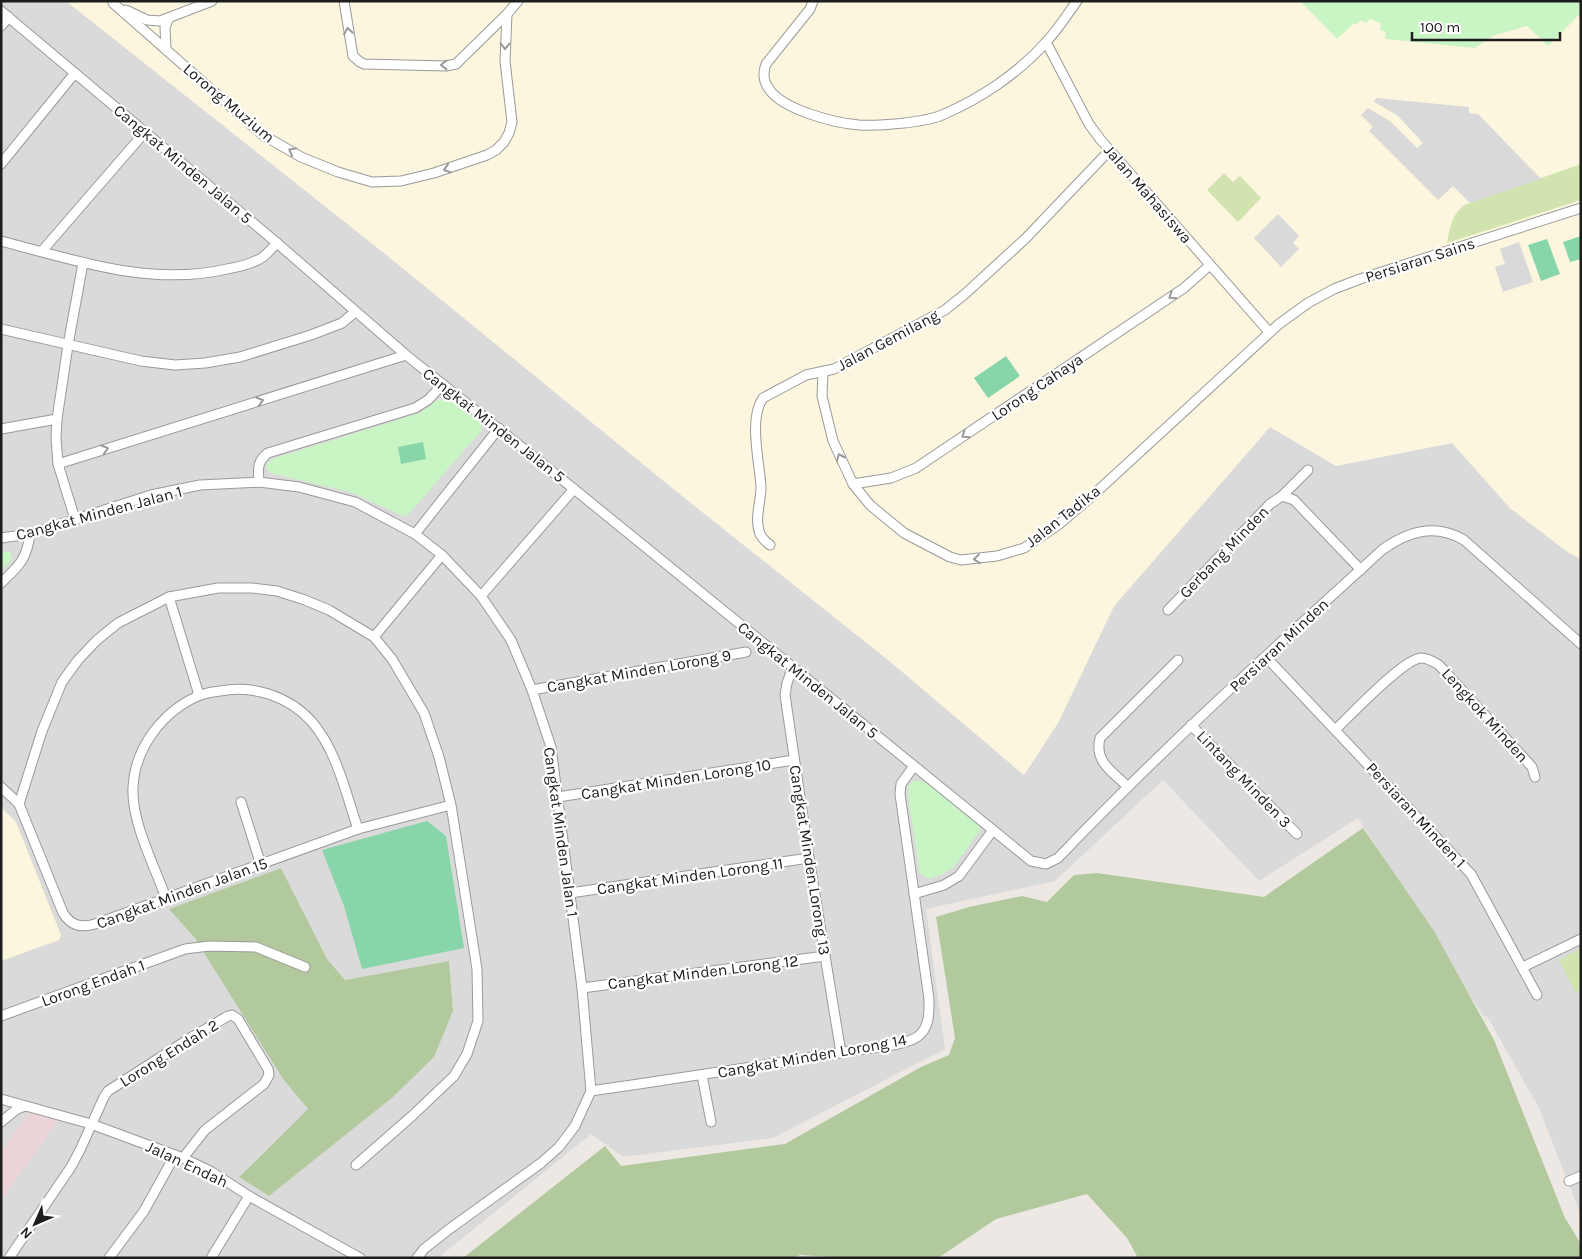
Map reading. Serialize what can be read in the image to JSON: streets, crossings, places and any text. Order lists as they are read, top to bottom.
{
  "streets": {
    "street": [
      "Lorong Muzium",
      "Cangkat Minden Jalan 5",
      "Jalan Mahasiswa",
      "Persiaran Sains",
      "Jalan Gemilang",
      "Lorong Cahaya",
      "Cangkat Minden Jalan 1",
      "Jalan Tadika",
      "Gerbang Minden",
      "Persiaran Minden",
      "Cangkat Minden Lorong 9",
      "Lengkok Minden",
      "Cangkat Minden Lorong 10",
      "Lintang Minden 3",
      "Persiaran Minden 1",
      "Cangkat Minden Lorong 13",
      "Cangkat Minden Lorong 11",
      "Cangkat Minden Jalan 15",
      "Cangkat Minden Lorong 12",
      "Lorong Endah 1",
      "Lorong Endah 2",
      "Cangkat Minden Lorong 14",
      "Jalan Endah"
    ]
  },
  "crossings": [
    ["Cangkat Minden Jalan 5", "Persiaran Minden"],
    ["Cangkat Minden Jalan 5", "Cangkat Minden Lorong 13"],
    ["Cangkat Minden Jalan 5", "Cangkat Minden Lorong 14"],
    ["Jalan Mahasiswa", "Persiaran Sains"],
    ["Jalan Mahasiswa", "Jalan Gemilang"],
    ["Jalan Mahasiswa", "Lorong Cahaya"],
    ["Jalan Mahasiswa", "Jalan Tadika"],
    ["Persiaran Sains", "Jalan Tadika"],
    ["Jalan Gemilang", "Jalan Tadika"],
    ["Lorong Cahaya", "Jalan Tadika"],
    ["Cangkat Minden Jalan 1", "Cangkat Minden Lorong 9"],
    ["Cangkat Minden Jalan 1", "Cangkat Minden Lorong 10"],
    ["Cangkat Minden Jalan 1", "Cangkat Minden Lorong 11"],
    ["Cangkat Minden Jalan 1", "Cangkat Minden Lorong 12"],
    ["Cangkat Minden Jalan 1", "Cangkat Minden Lorong 14"],
    ["Gerbang Minden", "Persiaran Minden"],
    ["Persiaran Minden", "Lintang Minden 3"],
    ["Persiaran Minden", "Persiaran Minden 1"],
    ["Lengkok Minden", "Persiaran Minden 1"],
    ["Cangkat Minden Lorong 10", "Cangkat Minden Lorong 13"],
    ["Cangkat Minden Lorong 13", "Cangkat Minden Lorong 11"],
    ["Cangkat Minden Lorong 13", "Cangkat Minden Lorong 12"],
    ["Cangkat Minden Lorong 13", "Cangkat Minden Lorong 14"],
    ["Lorong Endah 2", "Jalan Endah"]
  ],
  "one_way": ["Lorong Cahaya"],
  "scale_bar": "100 m",
  "north": "bottom left"
}
